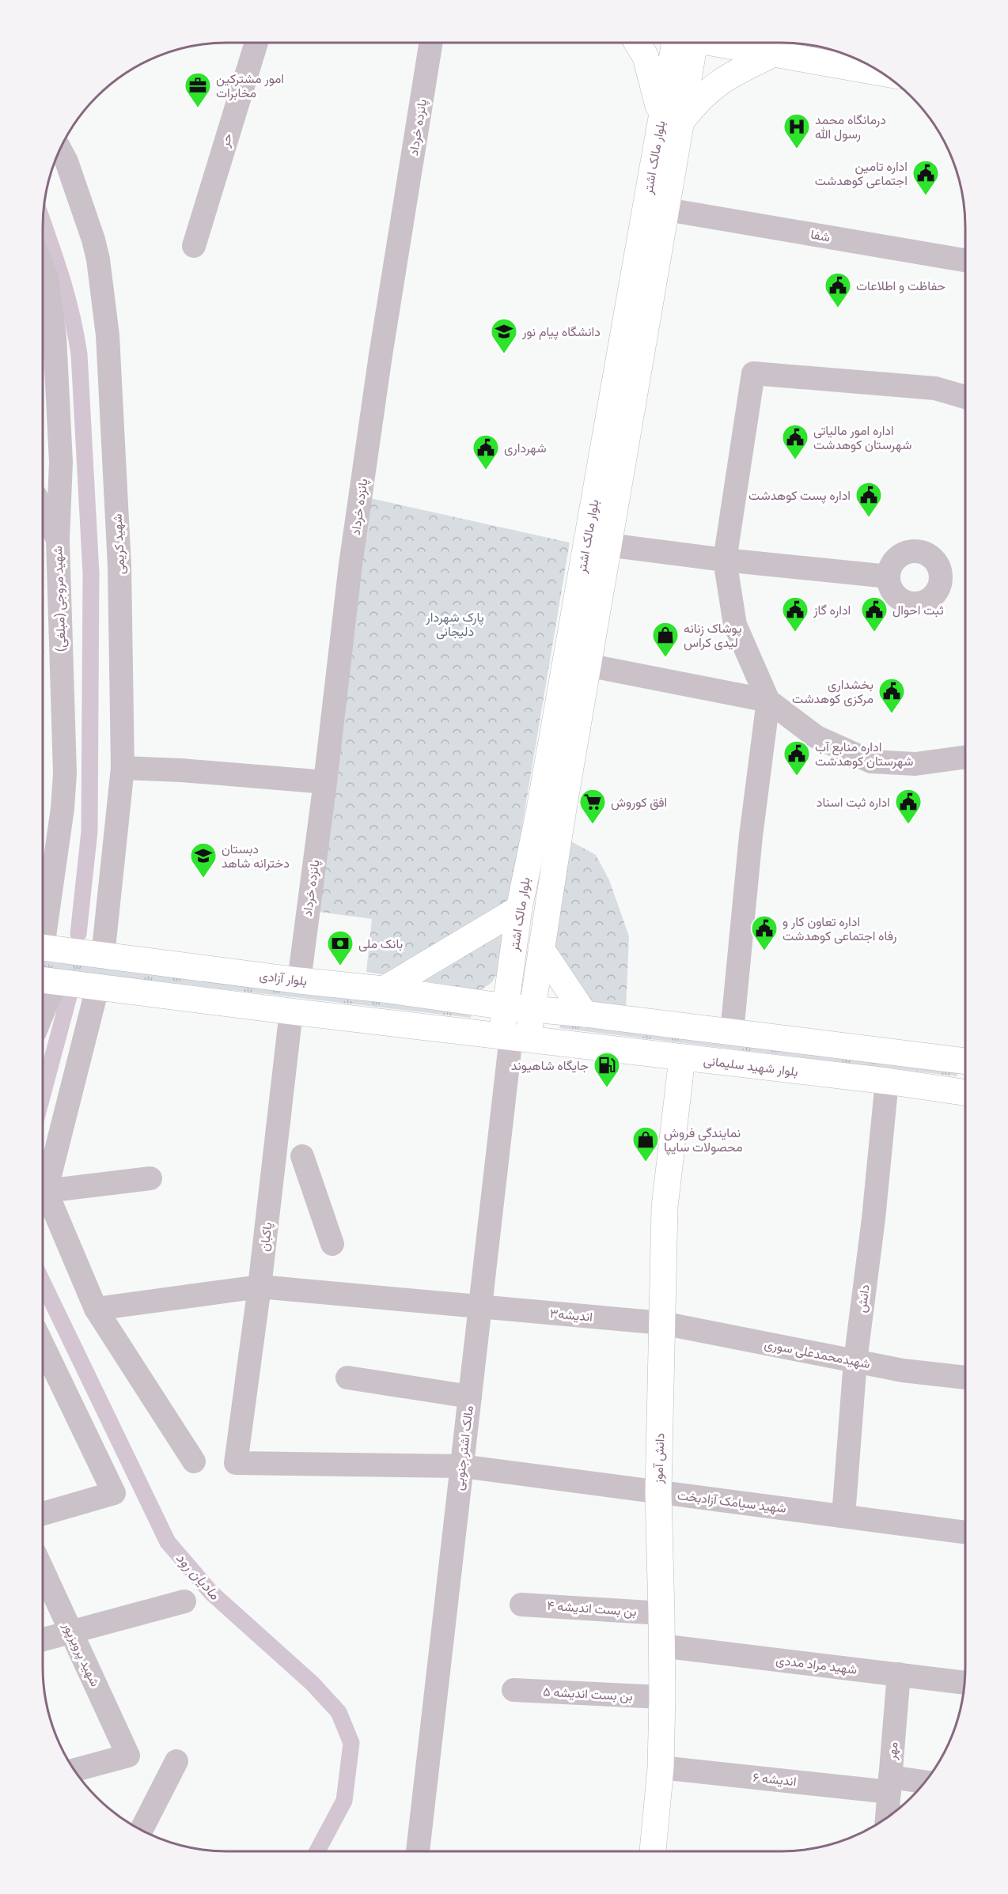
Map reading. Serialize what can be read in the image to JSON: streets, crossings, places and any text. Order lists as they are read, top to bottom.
{
  "streets": {
    "main road": [
      "بلوار مالک اشتر",
      "بلوار آزادی",
      "بلوار شهید سلیمانی",
      "دانش آموز"
    ],
    "street": [
      "پانزده خرداد",
      "حر",
      "شفا",
      "شهید کریمی",
      "شهید مروجی (مبلغی)",
      "پاکبان",
      "دانش",
      "اندیشه۳",
      "شهیدمحمدعلی سوری",
      "مالک اشتر جنوبی",
      "شهید سیامک آزادبخت",
      "بن بست اندیشه ۴",
      "شهید پرویزپور",
      "شهید مراد مددی",
      "بن بست اندیشه ۵",
      "مهر",
      "اندیشه ۶"
    ]
  },
  "crossings": [
    ["پانزده خرداد", "بلوار آزادی"],
    ["بلوار مالک اشتر", "شفا"],
    ["بلوار مالک اشتر", "بلوار آزادی"],
    ["بلوار مالک اشتر", "بلوار شهید سلیمانی"],
    ["بلوار مالک اشتر", "مالک اشتر جنوبی"],
    ["شهید کریمی", "بلوار آزادی"],
    ["بلوار شهید سلیمانی", "دانش"],
    ["بلوار شهید سلیمانی", "مالک اشتر جنوبی"],
    ["بلوار شهید سلیمانی", "دانش آموز"],
    ["پاکبان", "اندیشه۳"],
    ["پاکبان", "شهید سیامک آزادبخت"],
    ["دانش", "شهیدمحمدعلی سوری"],
    ["دانش", "شهید سیامک آزادبخت"],
    ["اندیشه۳", "شهیدمحمدعلی سوری"],
    ["اندیشه۳", "مالک اشتر جنوبی"],
    ["اندیشه۳", "دانش آموز"],
    ["شهیدمحمدعلی سوری", "دانش آموز"],
    ["مالک اشتر جنوبی", "شهید سیامک آزادبخت"],
    ["دانش آموز", "شهید سیامک آزادبخت"],
    ["دانش آموز", "بن بست اندیشه ۴"],
    ["دانش آموز", "شهید مراد مددی"],
    ["دانش آموز", "بن بست اندیشه ۵"],
    ["دانش آموز", "اندیشه ۶"],
    ["شهید مراد مددی", "مهر"],
    ["مهر", "اندیشه ۶"]
  ],
  "water": ["مادیان رود"],
  "parks": ["پارک شهردار دلیجانی"],
  "places": {
    "office": ["امور مشترکین مخابرات"],
    "hospital": ["درمانگاه محمد رسول الله"],
    "public building": [
      "اداره تامین اجتماعی کوهدشت",
      "حفاظت و اطلاعات",
      "اداره امور مالیاتی شهرستان کوهدشت",
      "شهرداری",
      "اداره پست کوهدشت",
      "اداره گاز",
      "ثبت احوال",
      "بخشداری مرکزی کوهدشت",
      "اداره منابع آب شهرستان کوهدشت",
      "اداره ثبت اسناد",
      "اداره تعاون کار و رفاه اجتماعی کوهدشت"
    ],
    "school or university": ["دانشگاه پیام نور", "دبستان دخترانه شاهد"],
    "shop": ["پوشاک زنانه لیدی کراس", "نمایندگی فروش محصولات سایپا"],
    "supermarket": ["افق کوروش"],
    "bank": ["بانک ملی"],
    "fuel station": ["جایگاه شاهیوند"]
  }
}
